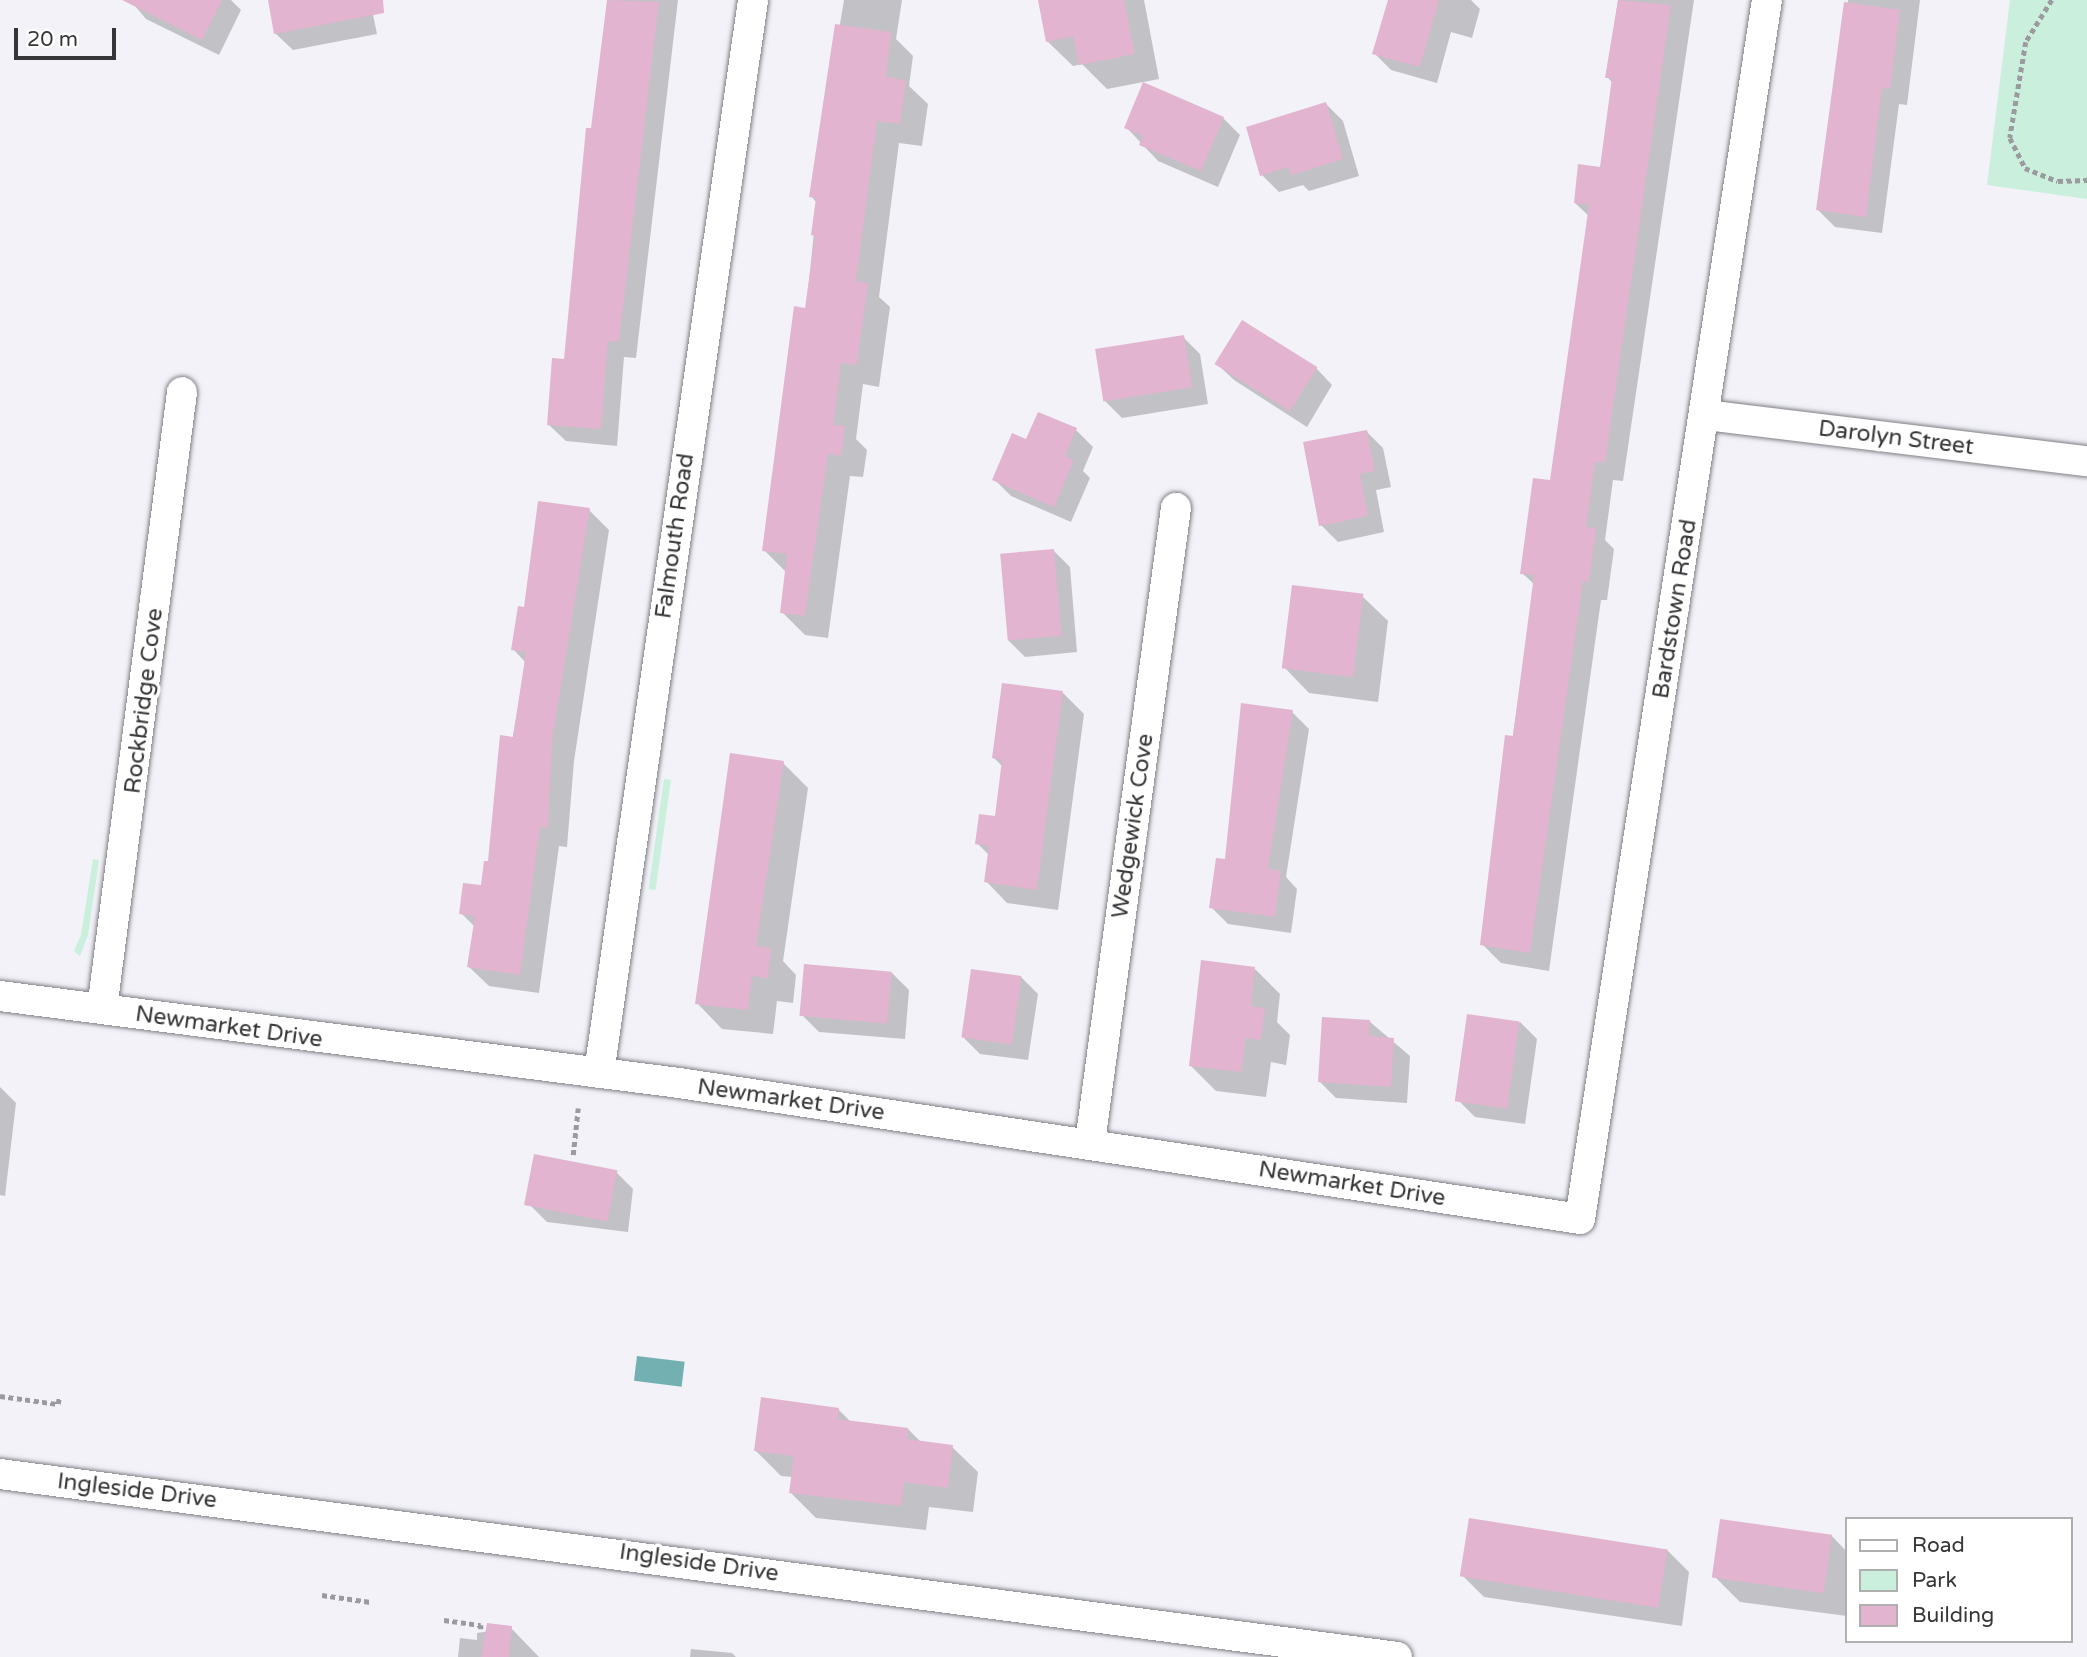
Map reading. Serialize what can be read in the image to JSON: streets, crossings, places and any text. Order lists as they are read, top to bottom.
{
  "streets": {
    "street": [
      "Darolyn Street",
      "Falmouth Road",
      "Bardstown Road",
      "Rockbridge Cove",
      "Wedgewick Cove",
      "Newmarket Drive",
      "Ingleside Drive"
    ]
  },
  "crossings": [
    ["Darolyn Street", "Bardstown Road"],
    ["Falmouth Road", "Newmarket Drive"],
    ["Bardstown Road", "Newmarket Drive"],
    ["Rockbridge Cove", "Newmarket Drive"],
    ["Wedgewick Cove", "Newmarket Drive"]
  ],
  "legend": ["Road", "Park", "Building"],
  "scale_bar": "20 m"
}
